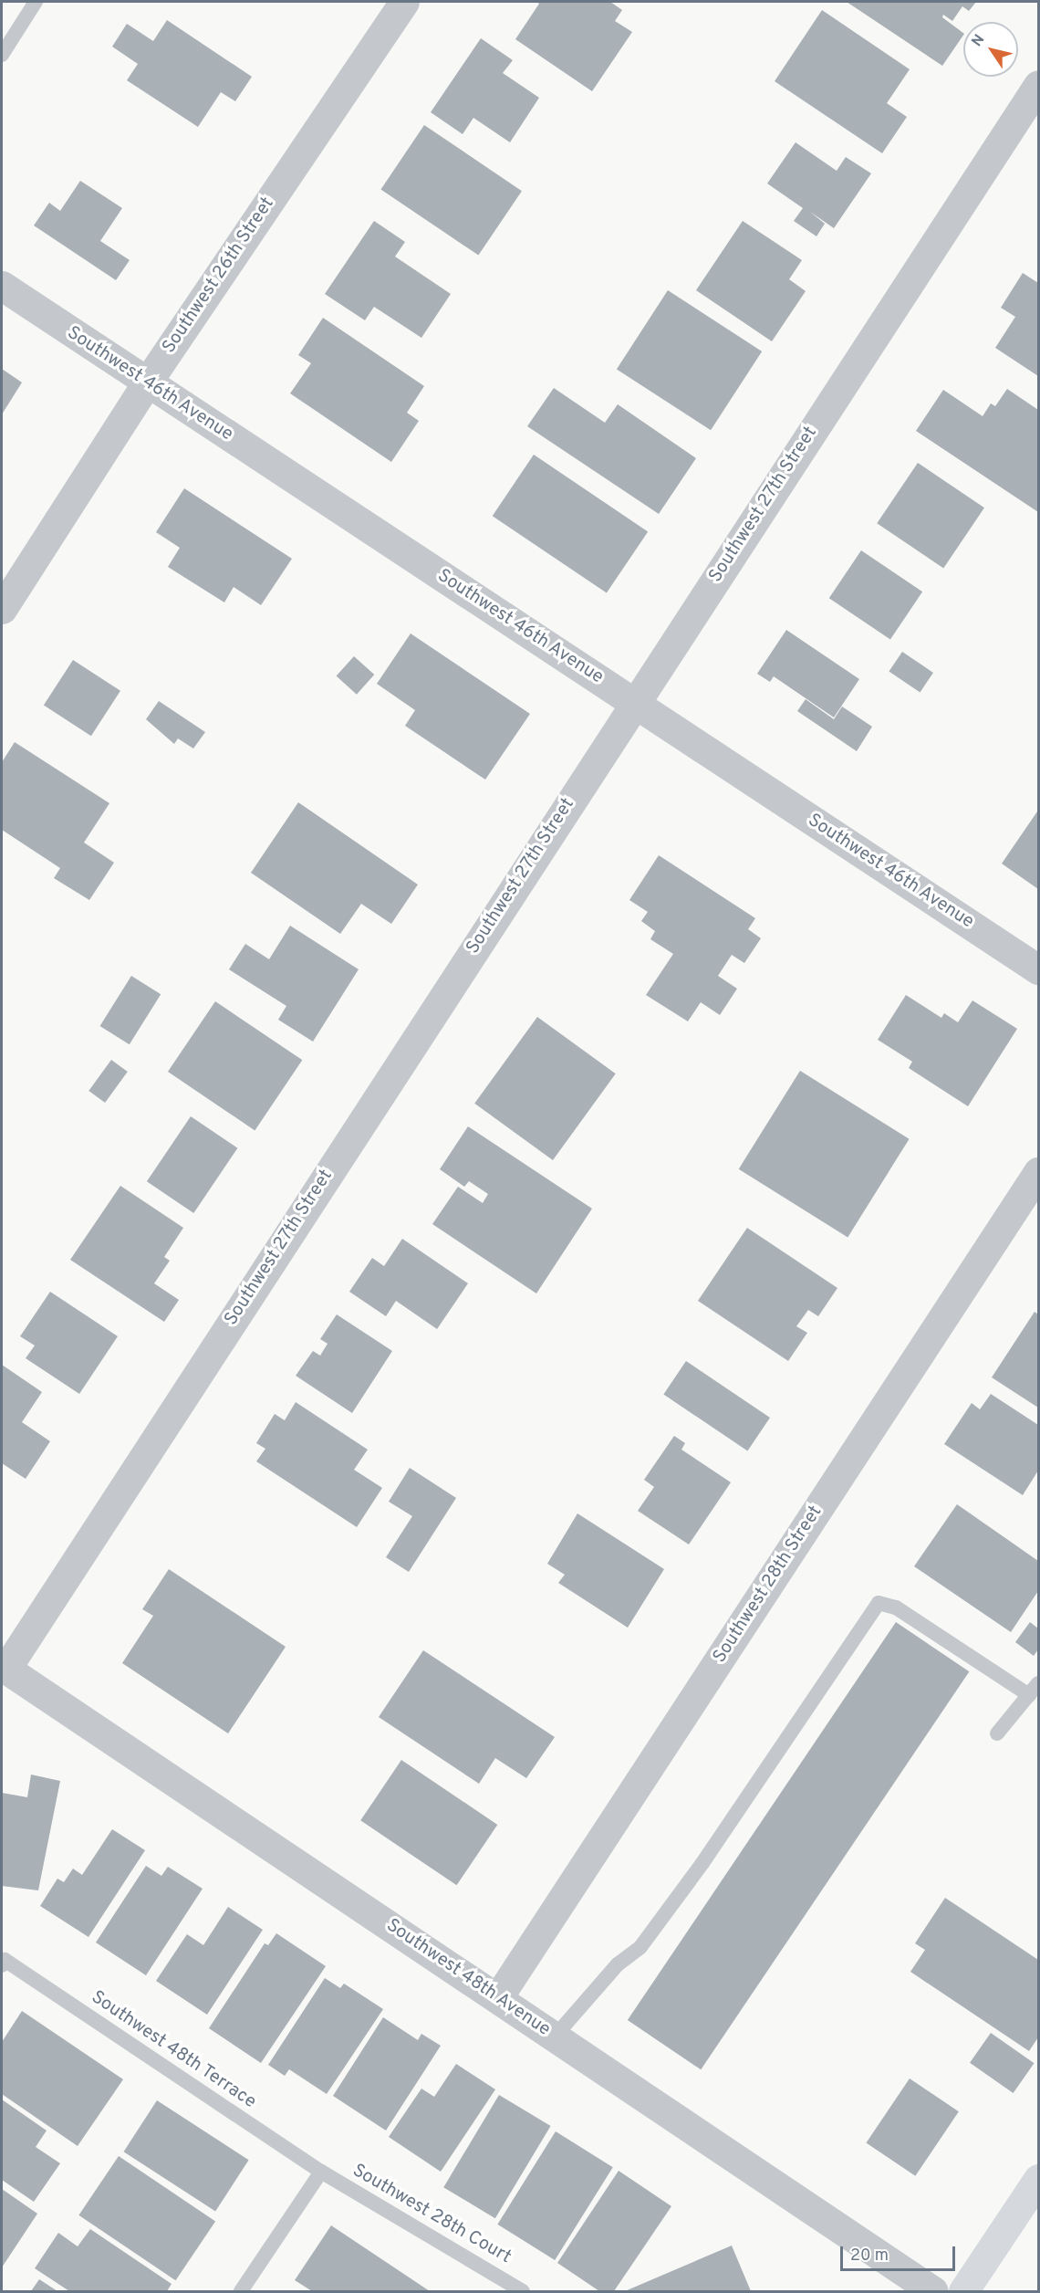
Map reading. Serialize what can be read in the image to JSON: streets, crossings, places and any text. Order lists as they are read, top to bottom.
{
  "streets": {
    "street": [
      "Southwest 26th Street",
      "Southwest 46th Avenue",
      "Southwest 27th Street",
      "Southwest 28th Street",
      "Southwest 48th Avenue"
    ],
    "lane": ["Southwest 48th Terrace", "Southwest 28th Court"]
  },
  "crossings": [
    ["Southwest 26th Street", "Southwest 46th Avenue"],
    ["Southwest 46th Avenue", "Southwest 27th Street"],
    ["Southwest 27th Street", "Southwest 48th Avenue"],
    ["Southwest 28th Street", "Southwest 48th Avenue"],
    ["Southwest 48th Terrace", "Southwest 28th Court"]
  ],
  "scale_bar": "20 m",
  "north": "top left"
}
